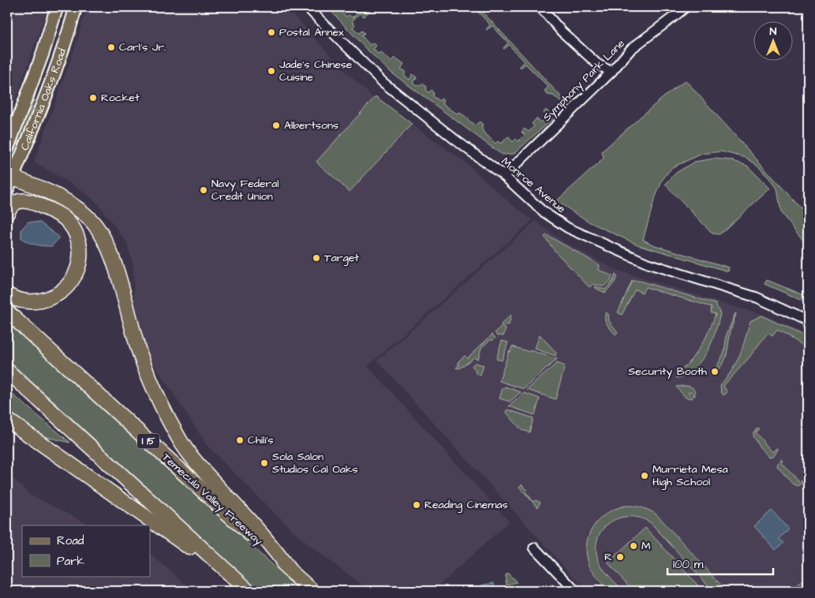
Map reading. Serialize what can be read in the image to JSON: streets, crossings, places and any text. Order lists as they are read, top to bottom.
{
  "streets": {
    "highway": ["I 15", "Temecula Valley Freeway"],
    "main road": ["California Oaks Road"],
    "street": ["Symphony Park Lane", "Monroe Avenue"]
  },
  "crossings": [
    ["Symphony Park Lane", "Monroe Avenue"]
  ],
  "places": [
    "Postal Annex",
    "Carl's Jr.",
    "Jade's Chinese Cuisine",
    "Rocket",
    "Albertsons",
    "Navy Federal Credit Union",
    "Target",
    "Security Booth",
    "Chili's",
    "Sola Salon Studios Cal Oaks",
    "Murrieta Mesa High School",
    "Reading Cinemas",
    "M",
    "R"
  ],
  "legend": ["Road", "Park"],
  "scale_bar": "100 m",
  "north": "top"
}
